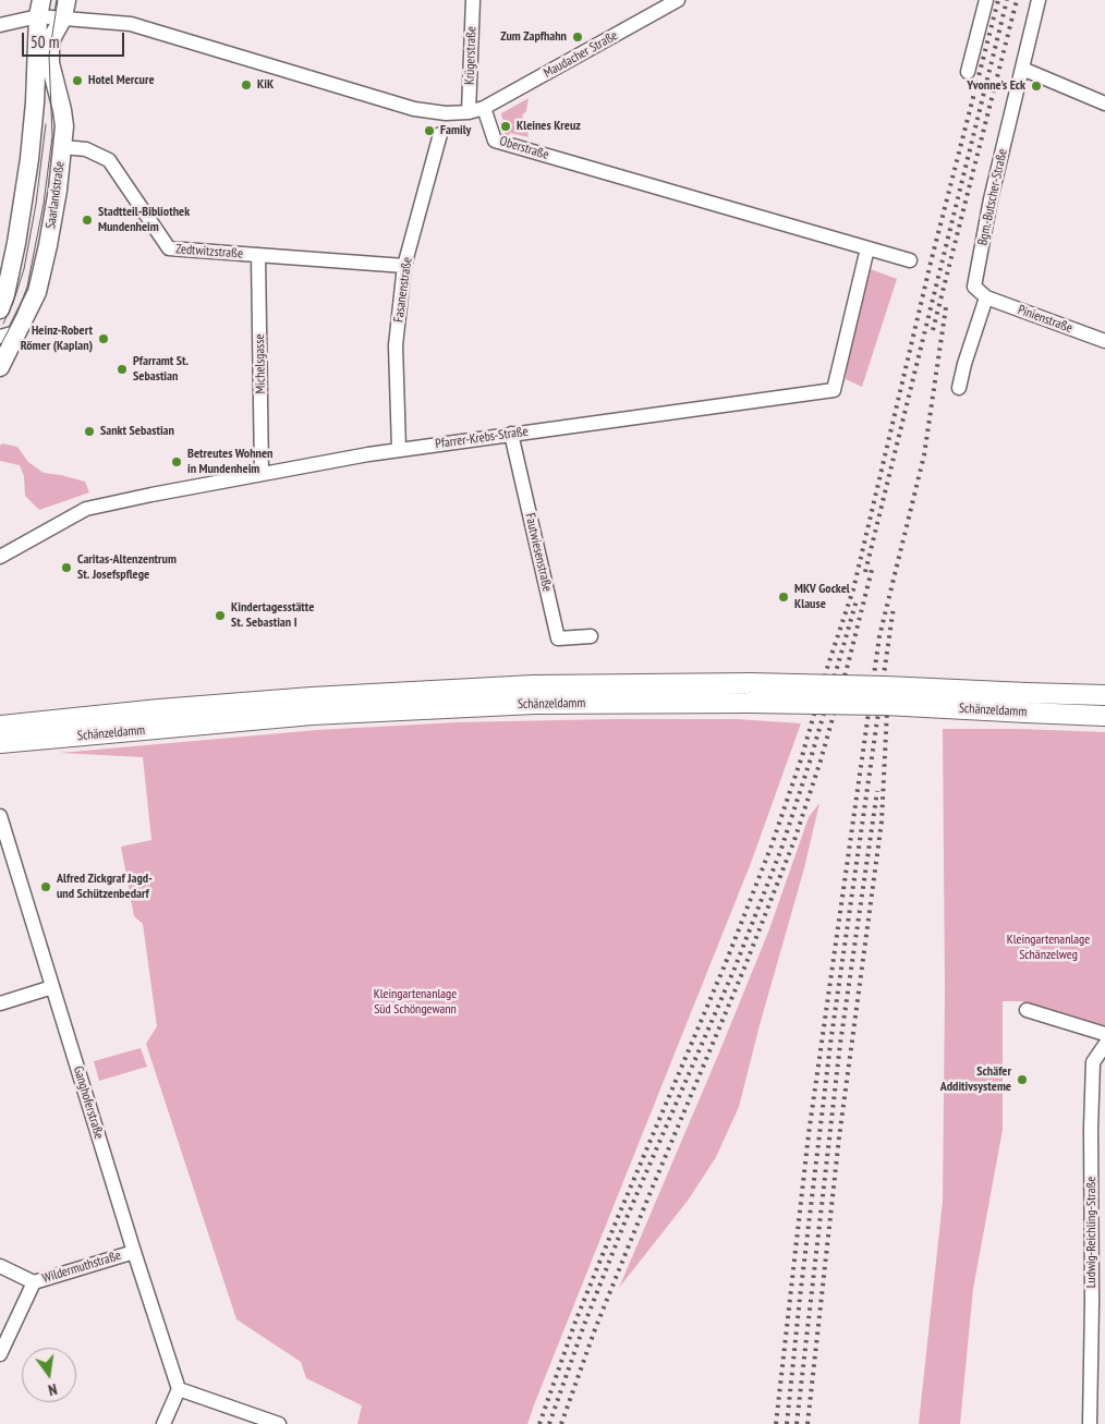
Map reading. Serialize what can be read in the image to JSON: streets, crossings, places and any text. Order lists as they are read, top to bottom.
{
  "streets": {
    "main road": ["Schänzeldamm"],
    "street": [
      "Maudacher Straße",
      "Krügerstraße",
      "Oberstraße",
      "Saarlandstraße",
      "Bgm.-Butscher-Straße",
      "Zedtwitzstraße",
      "Fasanenstraße",
      "Pinienstraße",
      "Michelsgasse",
      "Pfarrer-Krebs-Straße",
      "Fautwiesenstraße",
      "Ganghoferstraße",
      "Ludwig-Reichling-Straße",
      "Wildermuthstraße"
    ]
  },
  "crossings": [
    ["Maudacher Straße", "Oberstraße"],
    ["Oberstraße", "Pfarrer-Krebs-Straße"],
    ["Saarlandstraße", "Zedtwitzstraße"],
    ["Bgm.-Butscher-Straße", "Pinienstraße"],
    ["Zedtwitzstraße", "Fasanenstraße"],
    ["Zedtwitzstraße", "Michelsgasse"],
    ["Fasanenstraße", "Pfarrer-Krebs-Straße"],
    ["Michelsgasse", "Pfarrer-Krebs-Straße"],
    ["Pfarrer-Krebs-Straße", "Fautwiesenstraße"],
    ["Ganghoferstraße", "Wildermuthstraße"]
  ],
  "parks": ["Kleingartenanlage Schänzelweg", "Kleingartenanlage Süd Schöngewann"],
  "places": [
    "Zum Zapfhahn",
    "Hotel Mercure",
    "KiK",
    "Yvonne's Eck",
    "Kleines Kreuz",
    "Family",
    "Stadtteil-Bibliothek Mundenheim",
    "Heinz-Robert Römer (Kaplan)",
    "Pfarramt St. Sebastian",
    "Sankt Sebastian",
    "Betreutes Wohnen in Mundenheim",
    "Caritas-Altenzentrum St. Josefspflege",
    "MKV Gockel Klause",
    "Kindertagesstätte St. Sebastian I",
    "Alfred Zickgraf Jagd- und Schützenbedarf",
    "Schäfer Additivsysteme"
  ],
  "scale_bar": "50 m",
  "north": "bottom"
}
